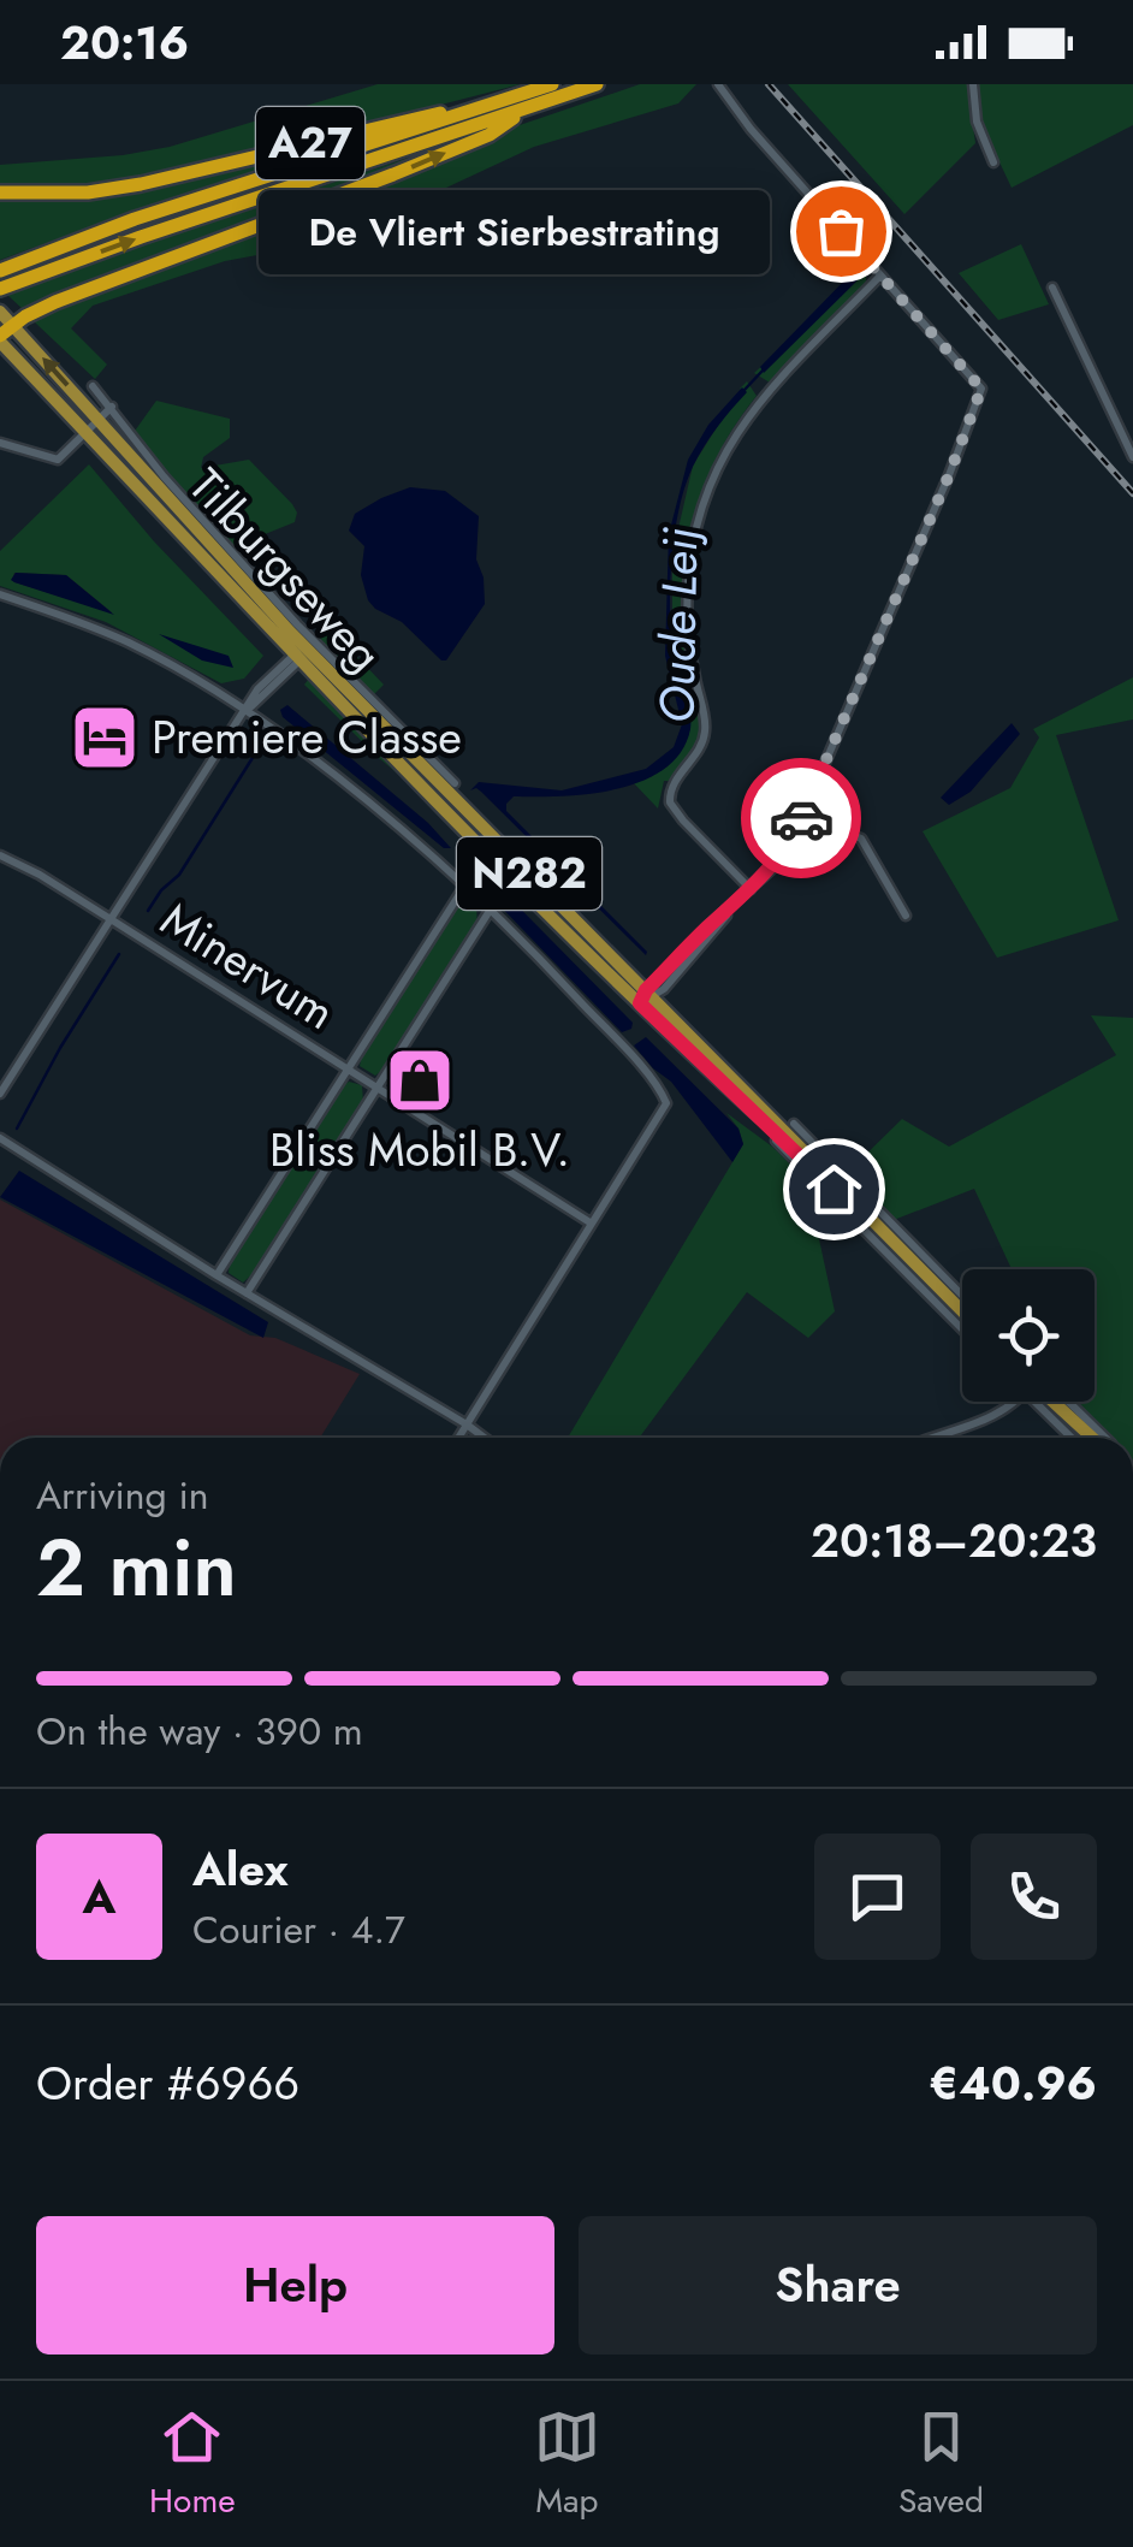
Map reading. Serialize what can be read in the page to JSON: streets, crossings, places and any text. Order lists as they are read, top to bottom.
{
  "streets": {
    "highway": ["A27"],
    "main road": ["Tilburgseweg", "N282"],
    "street": ["Minervum"]
  },
  "crossings": [
    ["A27", "Tilburgseweg"],
    ["Tilburgseweg", "N282"],
    ["Tilburgseweg", "Minervum"]
  ],
  "water": ["Oude Leij"],
  "places": {
    "other": ["De Vliert Sierbestrating"],
    "hotel": ["Premiere Classe"],
    "shop": ["Bliss Mobil B.V."]
  },
  "page": {
    "status": "20:16",
    "bubble": "De Vliert Sierbestrating",
    "heading": ["2 min", "Arriving in", "20:18–20:23"],
    "panel": [
      "Alex",
      "Courier · 4.7",
      "Order #6966",
      "€40.96"
    ],
    "bar": "On the way · 390 m",
    "round": "A",
    "buttons": ["Help", "Share"],
    "tabs": ["Home", "Map", "Saved"]
  }
}
